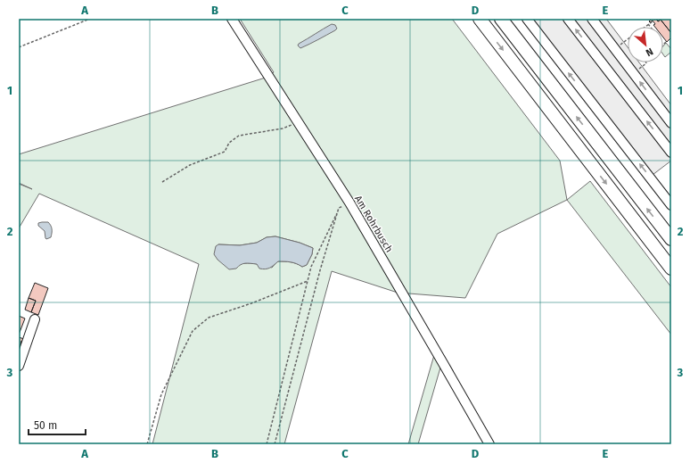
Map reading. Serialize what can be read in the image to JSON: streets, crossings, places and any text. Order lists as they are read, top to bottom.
{
  "streets": {
    "street": ["Am Rohrbusch"]
  },
  "scale_bar": "50 m",
  "north": "bottom right",
  "grid": {
    "columns": [
      "A",
      "B",
      "C",
      "D",
      "E"
    ],
    "rows": ["1", "2", "3"]
  }
}
